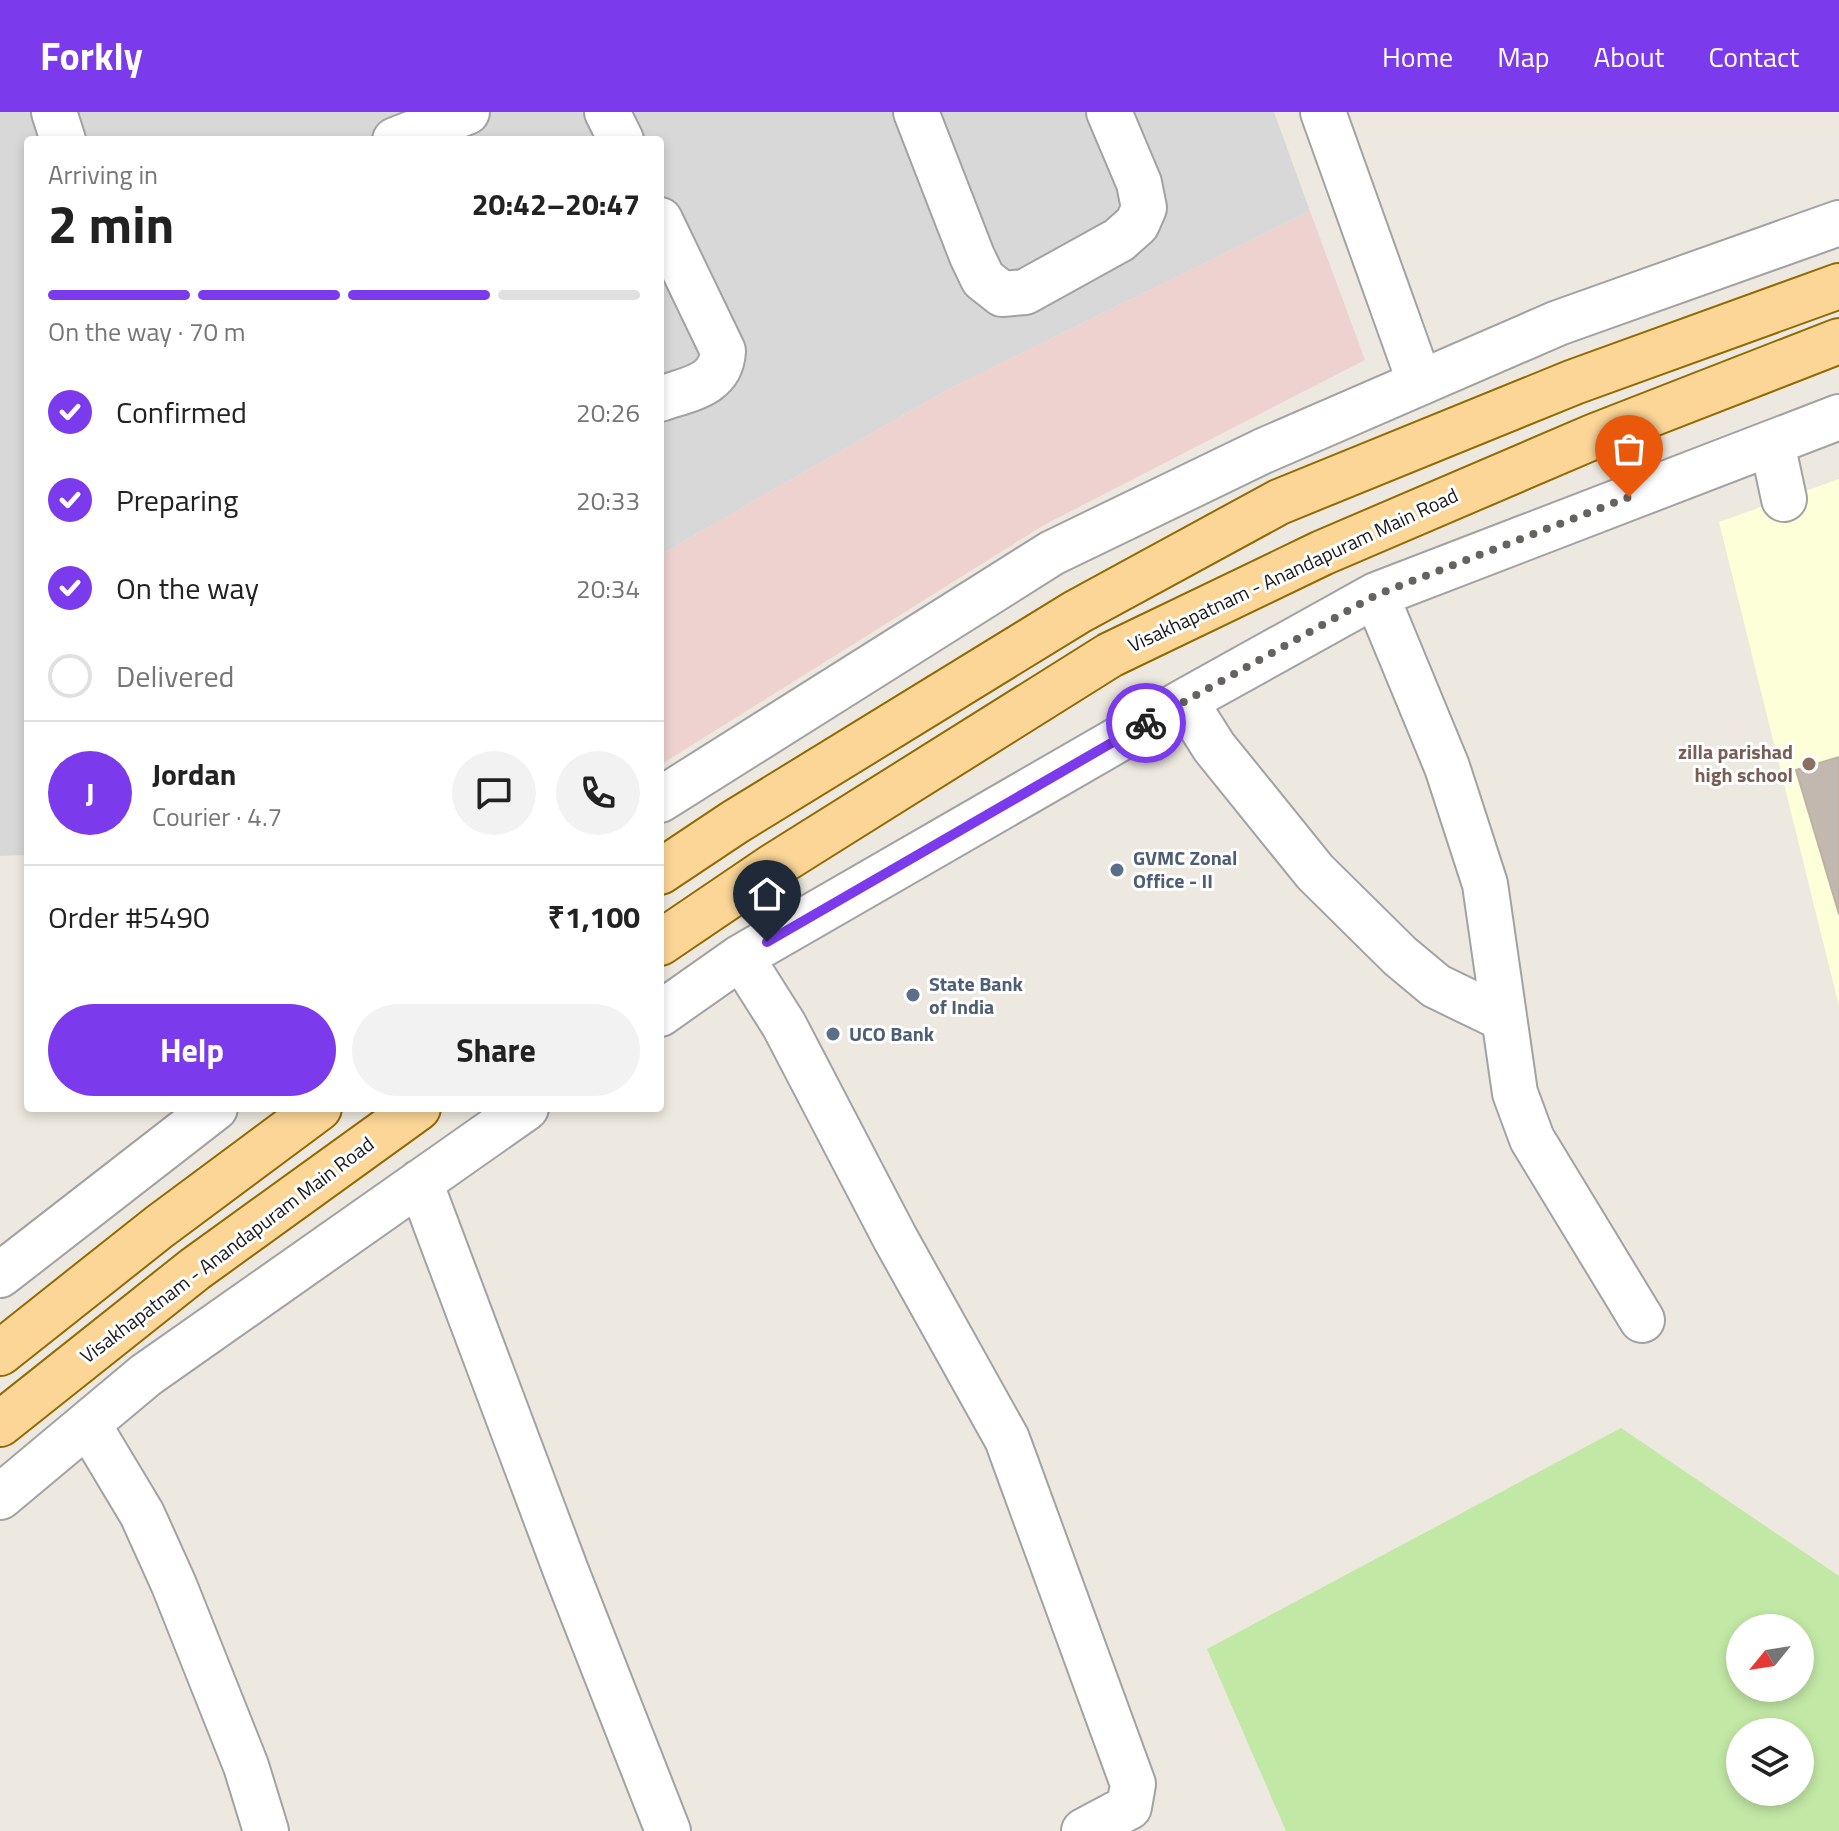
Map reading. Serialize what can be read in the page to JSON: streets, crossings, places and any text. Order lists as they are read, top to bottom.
{
  "streets": {
    "main road": ["Visakhapatnam - Anandapuram Main Road"]
  },
  "places": [
    "zilla parishad high school",
    "GVMC Zonal Office - II",
    "State Bank of India",
    "UCO Bank"
  ],
  "north": "bottom left",
  "page": {
    "header": "Forkly",
    "nav": [
      "Home",
      "Map",
      "About",
      "Contact"
    ],
    "heading": ["2 min", "Arriving in", "20:42–20:47"],
    "panel": [
      "Jordan",
      "Courier · 4.7",
      "Order #5490",
      "₹1,100"
    ],
    "bar": "On the way · 70 m",
    "list": [
      ["Confirmed", "20:26"],
      ["Preparing", "20:33"],
      ["On the way", "20:34"],
      "Delivered"
    ],
    "round": "J",
    "buttons": ["Help", "Share"]
  }
}
